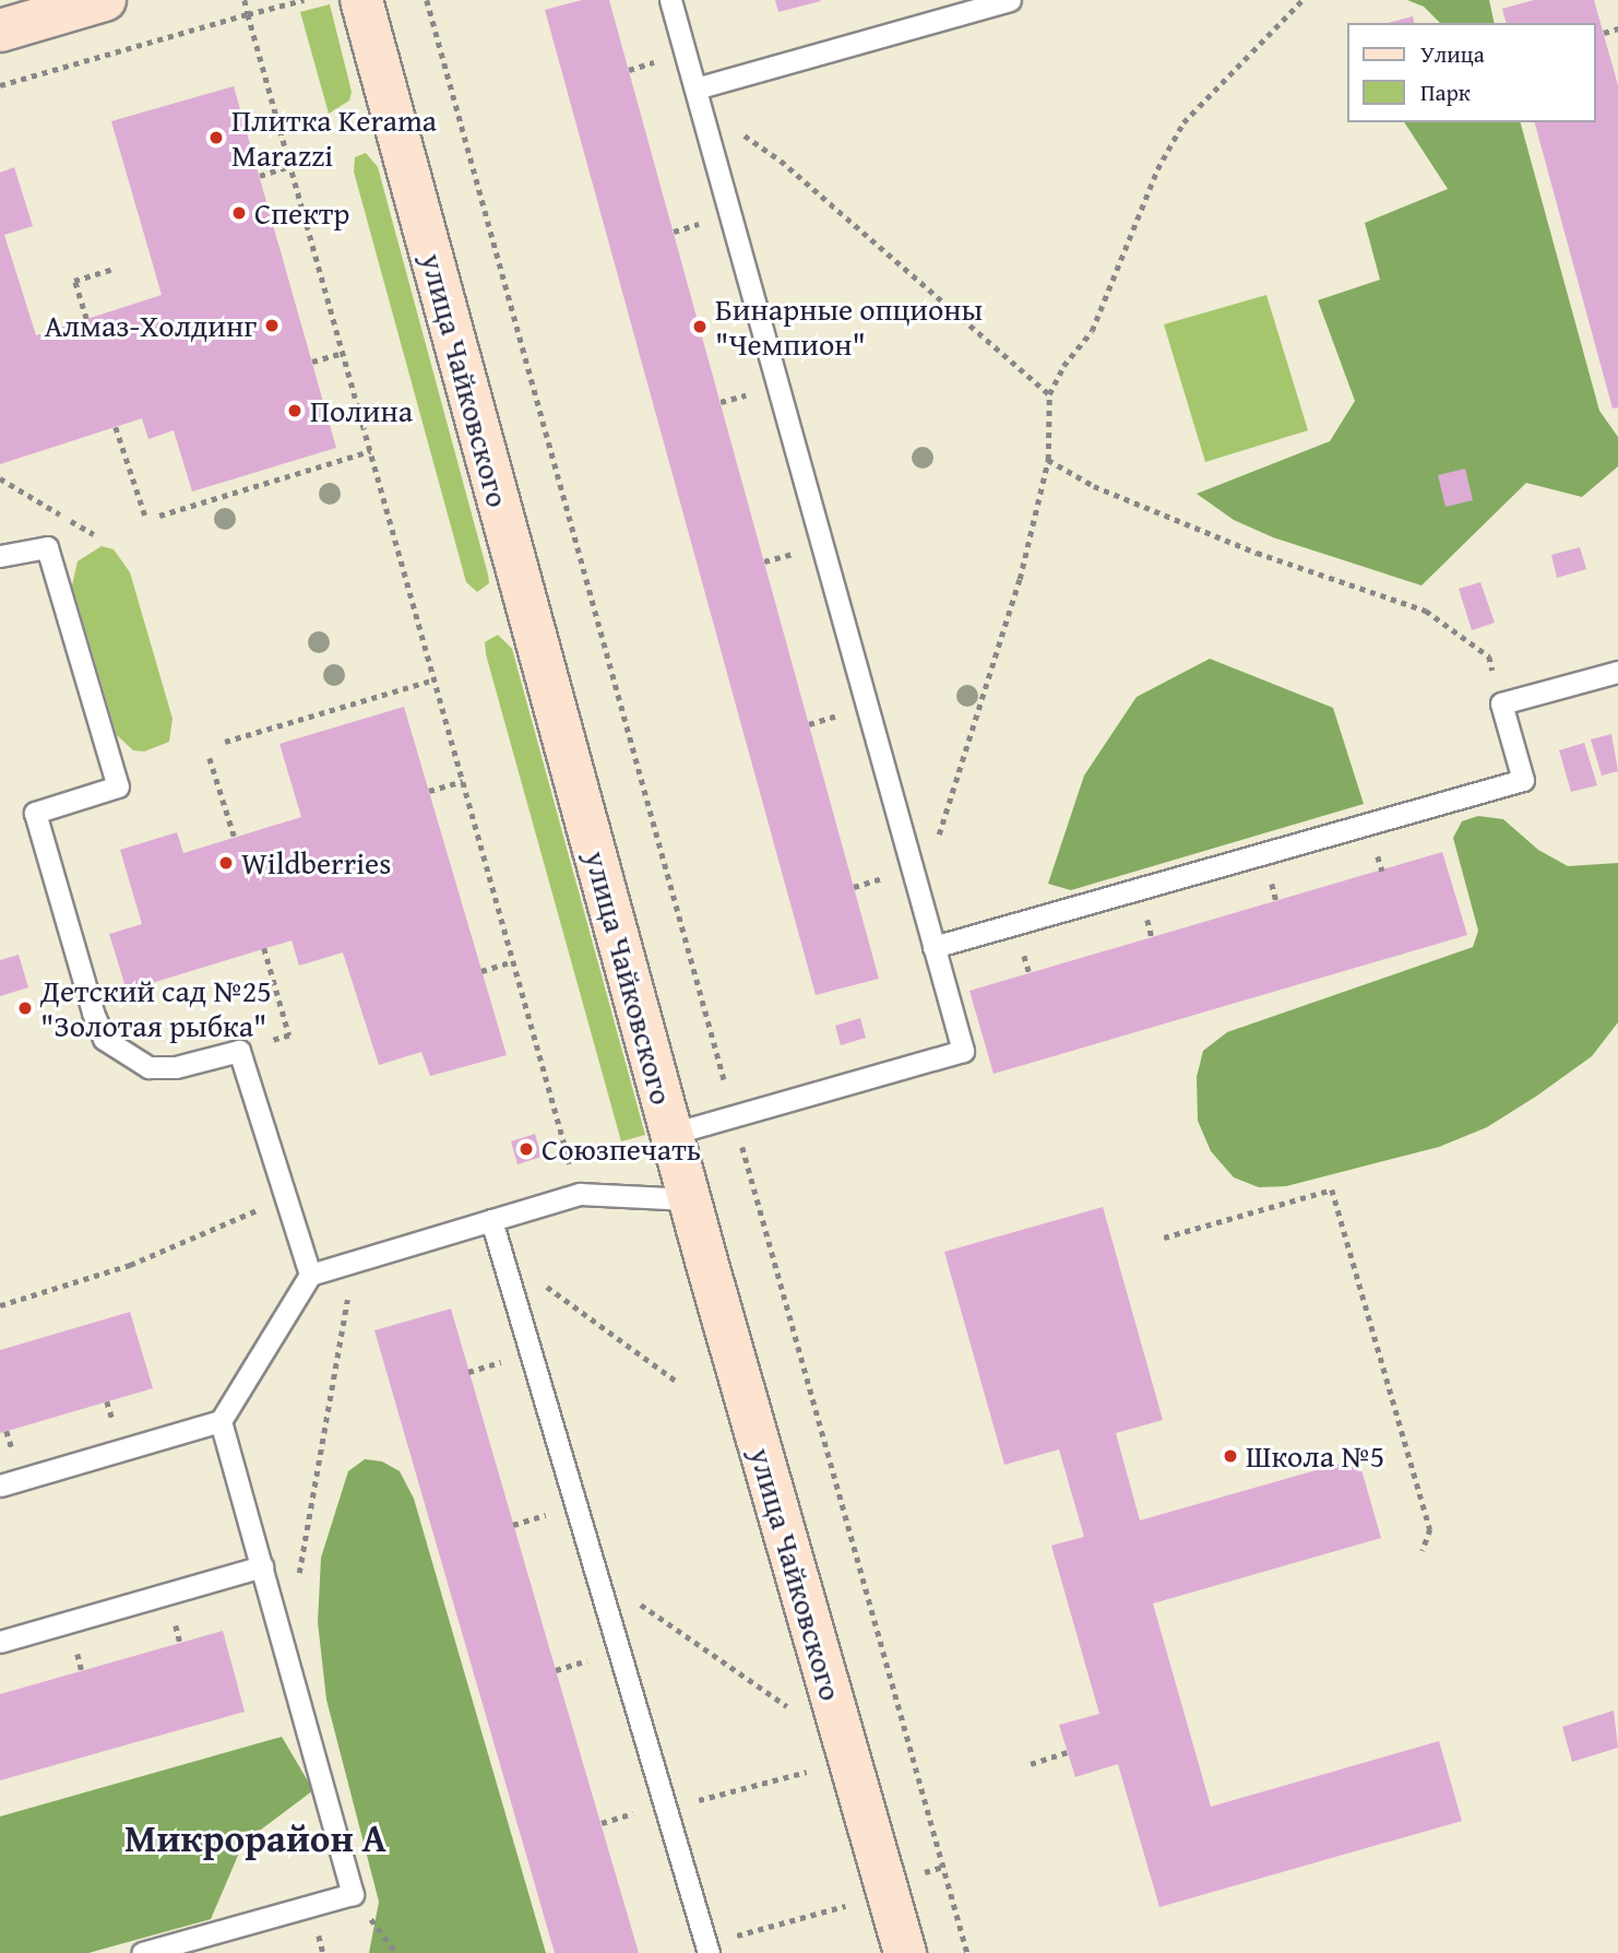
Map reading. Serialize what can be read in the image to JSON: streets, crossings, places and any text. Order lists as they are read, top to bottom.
{
  "streets": {
    "main road": ["улица Чайковского"]
  },
  "districts": ["Микрорайон А"],
  "places": [
    "Плитка Kerama Marazzi",
    "Спектр",
    "Алмаз-Холдинг",
    "Бинарные опционы \"Чемпион\"",
    "Полина",
    "Wildberries",
    "Детский сад №25 \"Золотая рыбка\"",
    "Союзпечать",
    "Школа №5"
  ],
  "legend": ["Улица", "Парк"]
}
